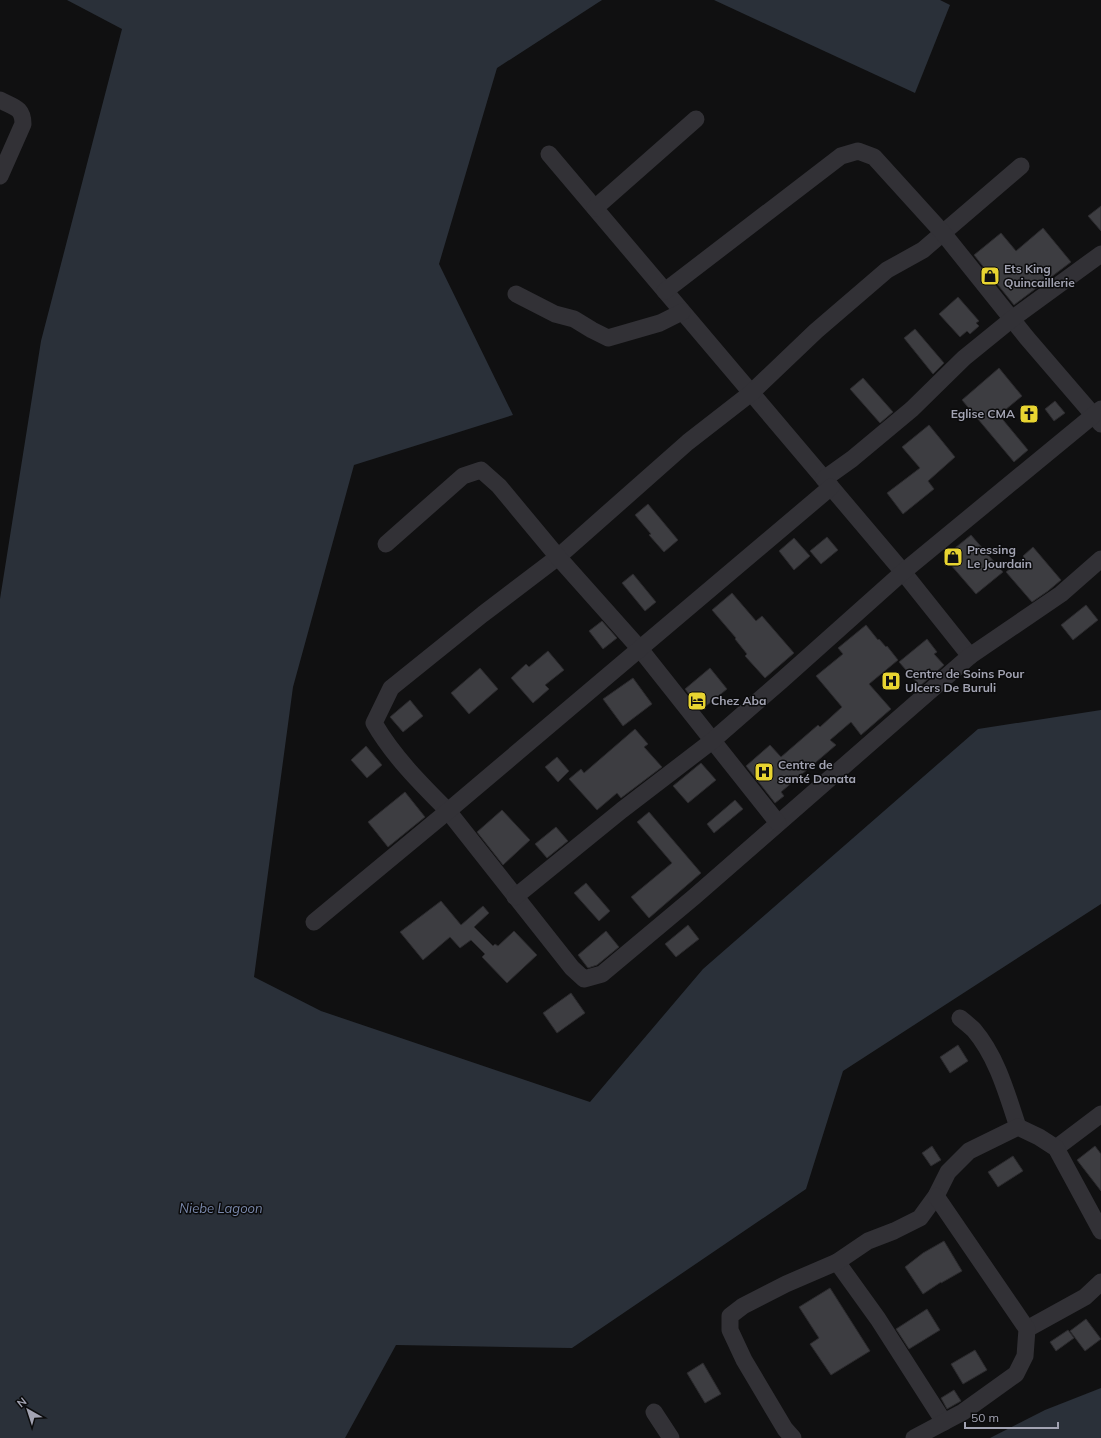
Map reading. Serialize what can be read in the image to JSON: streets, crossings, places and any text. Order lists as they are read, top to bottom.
{
  "water": ["Niebe Lagoon"],
  "places": {
    "shop": ["Ets King Quincaillerie", "Pressing Le Jourdain"],
    "church": ["Eglise CMA"],
    "hospital": ["Centre de Soins Pour Ulcers De Buruli", "Centre de santé Donata"],
    "hotel": ["Chez Aba"]
  },
  "scale_bar": "50 m",
  "north": "top left"
}
